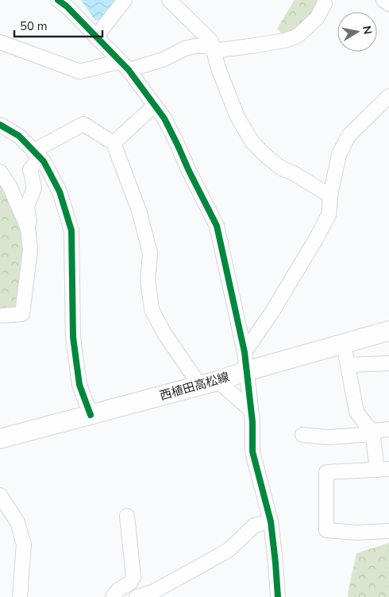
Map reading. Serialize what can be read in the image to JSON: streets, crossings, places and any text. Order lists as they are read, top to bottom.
{
  "streets": {
    "main road": ["西植田高松線"]
  },
  "scale_bar": "50 m",
  "north": "right"
}
